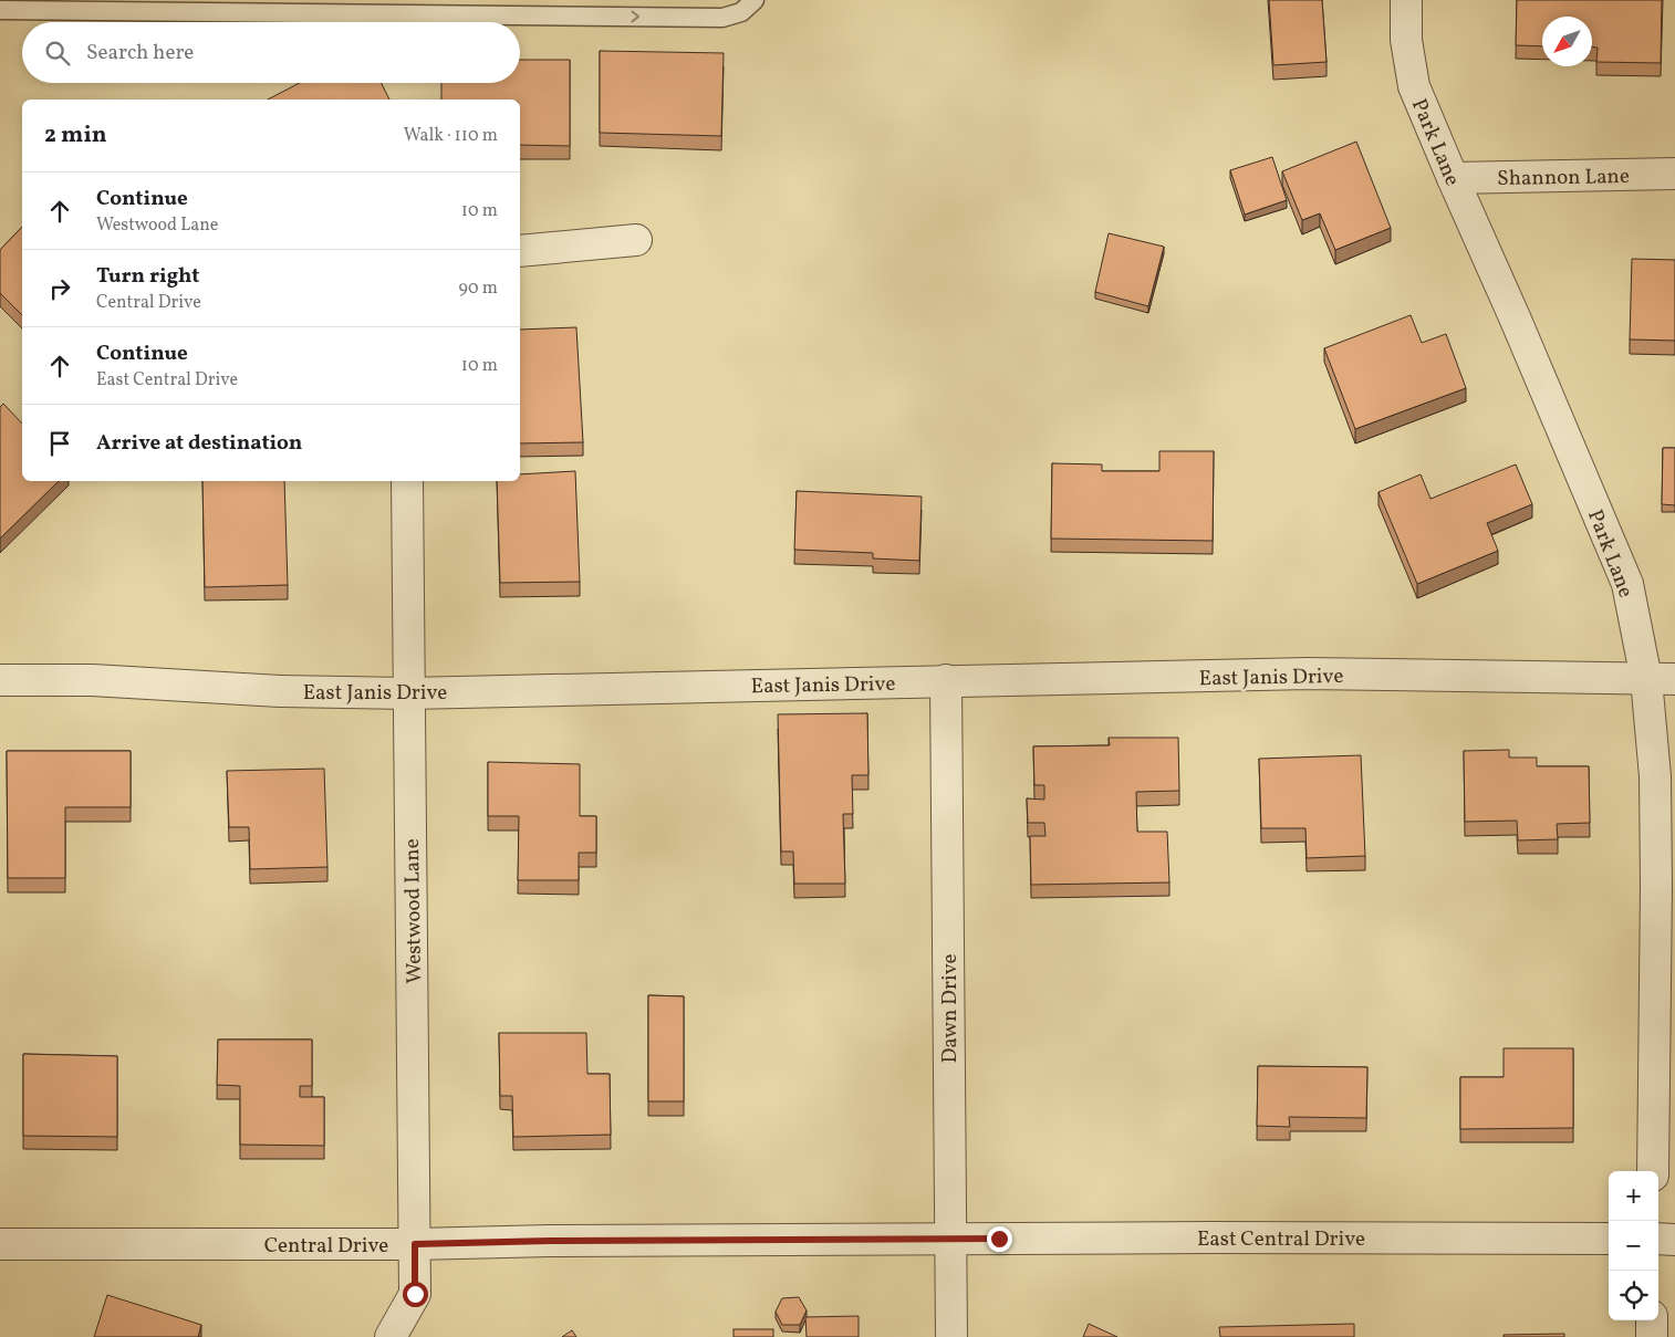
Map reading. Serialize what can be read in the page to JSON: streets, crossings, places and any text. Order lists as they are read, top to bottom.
{
  "streets": {
    "street": [
      "Park Lane",
      "Shannon Lane",
      "East Janis Drive",
      "Westwood Lane",
      "Dawn Drive",
      "East Central Drive",
      "Central Drive"
    ]
  },
  "crossings": [
    ["Park Lane", "Shannon Lane"],
    ["Park Lane", "East Janis Drive"],
    ["East Janis Drive", "Westwood Lane"],
    ["East Janis Drive", "Dawn Drive"],
    ["Westwood Lane", "Central Drive"],
    ["Dawn Drive", "East Central Drive"],
    ["Dawn Drive", "Central Drive"],
    ["East Central Drive", "Central Drive"]
  ],
  "north": "bottom left",
  "page": {
    "search": "Search here",
    "heading": ["2 min", "Walk · 110 m"],
    "list": [
      ["Continue", "Westwood Lane", "10 m"],
      ["Turn right", "Central Drive", "90 m"],
      ["Continue", "East Central Drive", "10 m"],
      "Arrive at destination"
    ],
    "map_buttons": ["+", "−"]
  }
}
